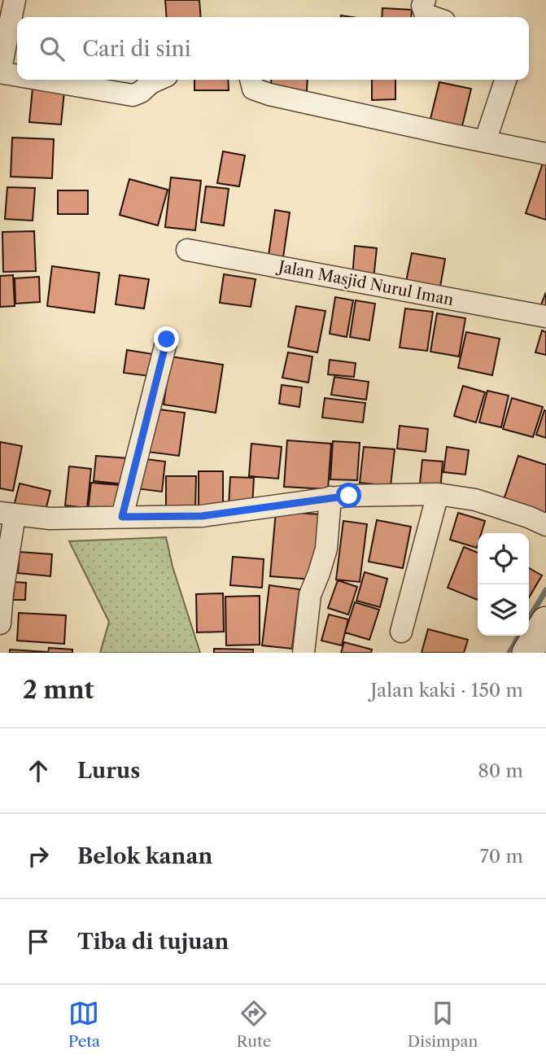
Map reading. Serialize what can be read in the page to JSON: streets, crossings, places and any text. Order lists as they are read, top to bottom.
{
  "streets": {
    "street": ["Jalan Masjid Nurul Iman"]
  },
  "page": {
    "search": "Cari di sini",
    "heading": ["2 mnt", "Jalan kaki · 150 m"],
    "list": [
      ["Lurus", "80 m"],
      ["Belok kanan", "70 m"],
      "Tiba di tujuan"
    ],
    "nav": ["Peta", "Rute", "Disimpan"]
  }
}
